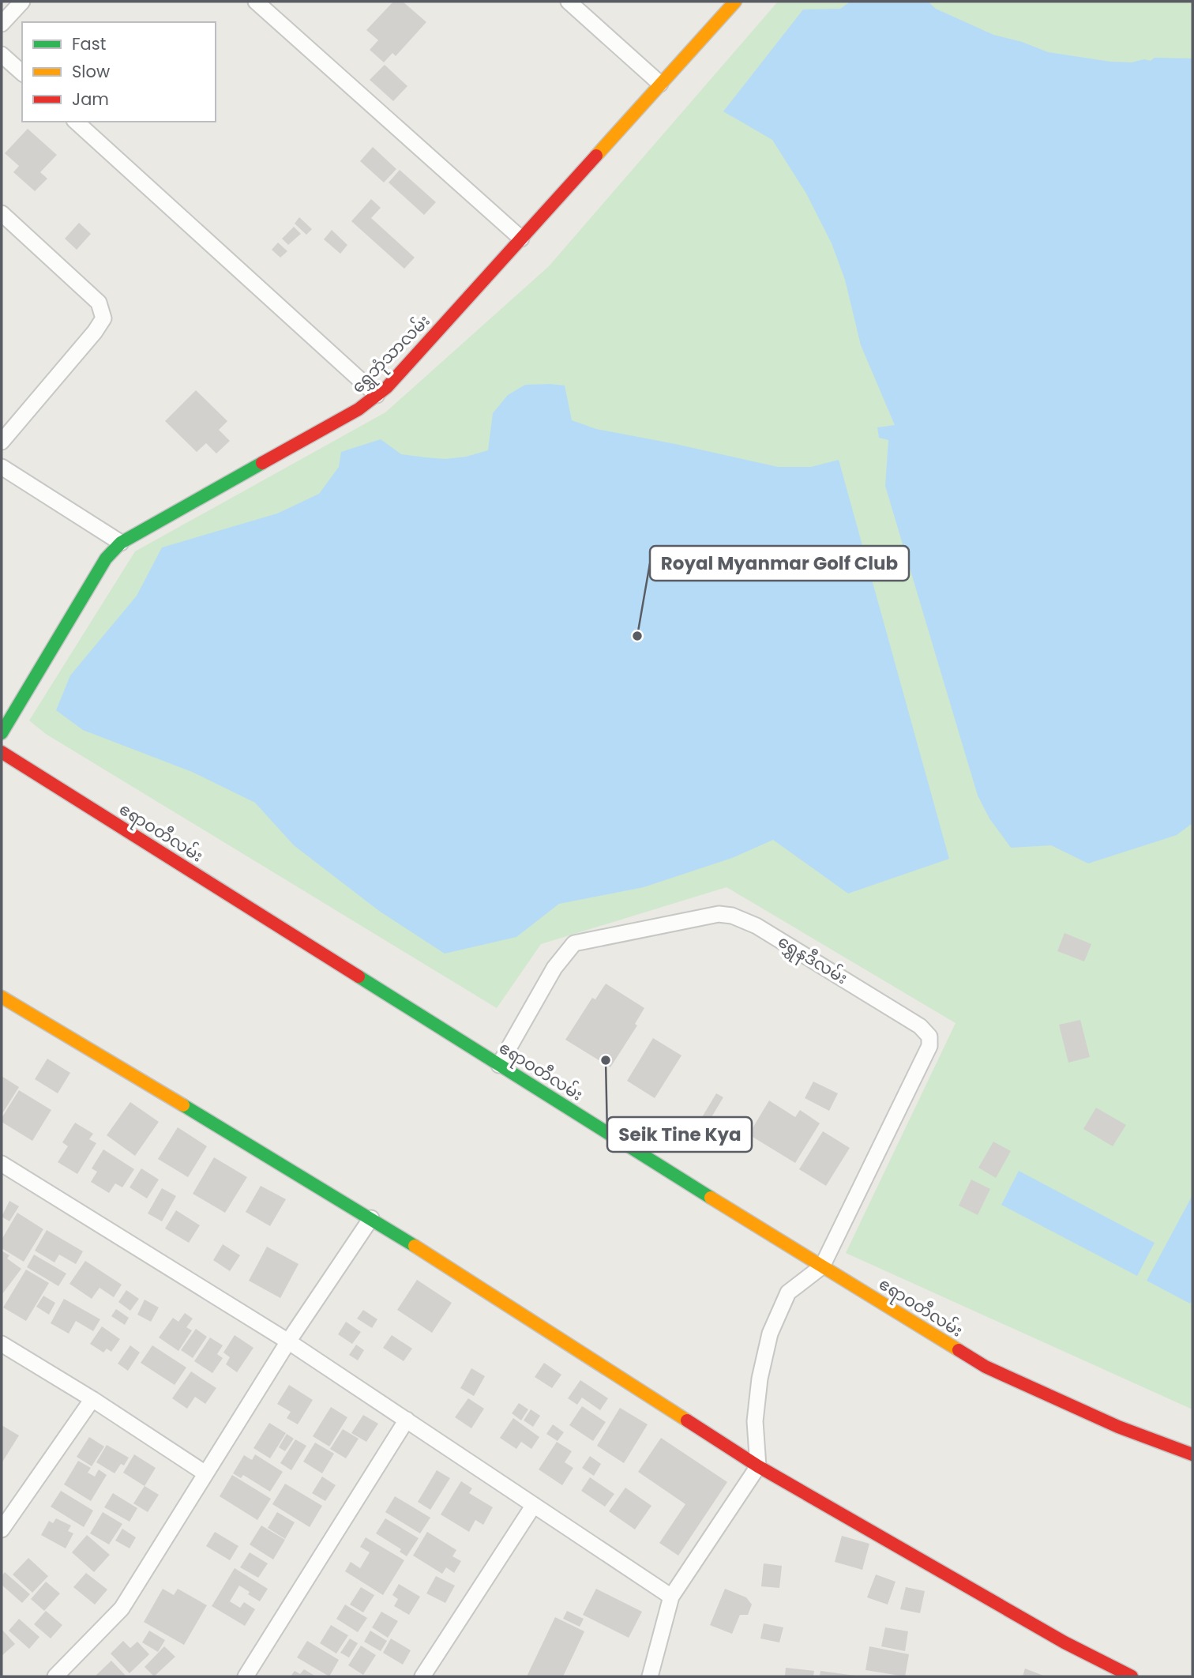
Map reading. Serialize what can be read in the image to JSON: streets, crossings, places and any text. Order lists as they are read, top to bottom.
{
  "streets": {
    "street": ["ရွှေဘုံသာလမ်း", "ဧရာဝတီလမ်း", "ရွှေနဒီလမ်း"]
  },
  "crossings": [
    ["ဧရာဝတီလမ်း", "ရွှေနဒီလမ်း"]
  ],
  "places": ["Royal Myanmar Golf Club", "Seik Tine Kya"],
  "legend": ["Fast", "Slow", "Jam"]
}
